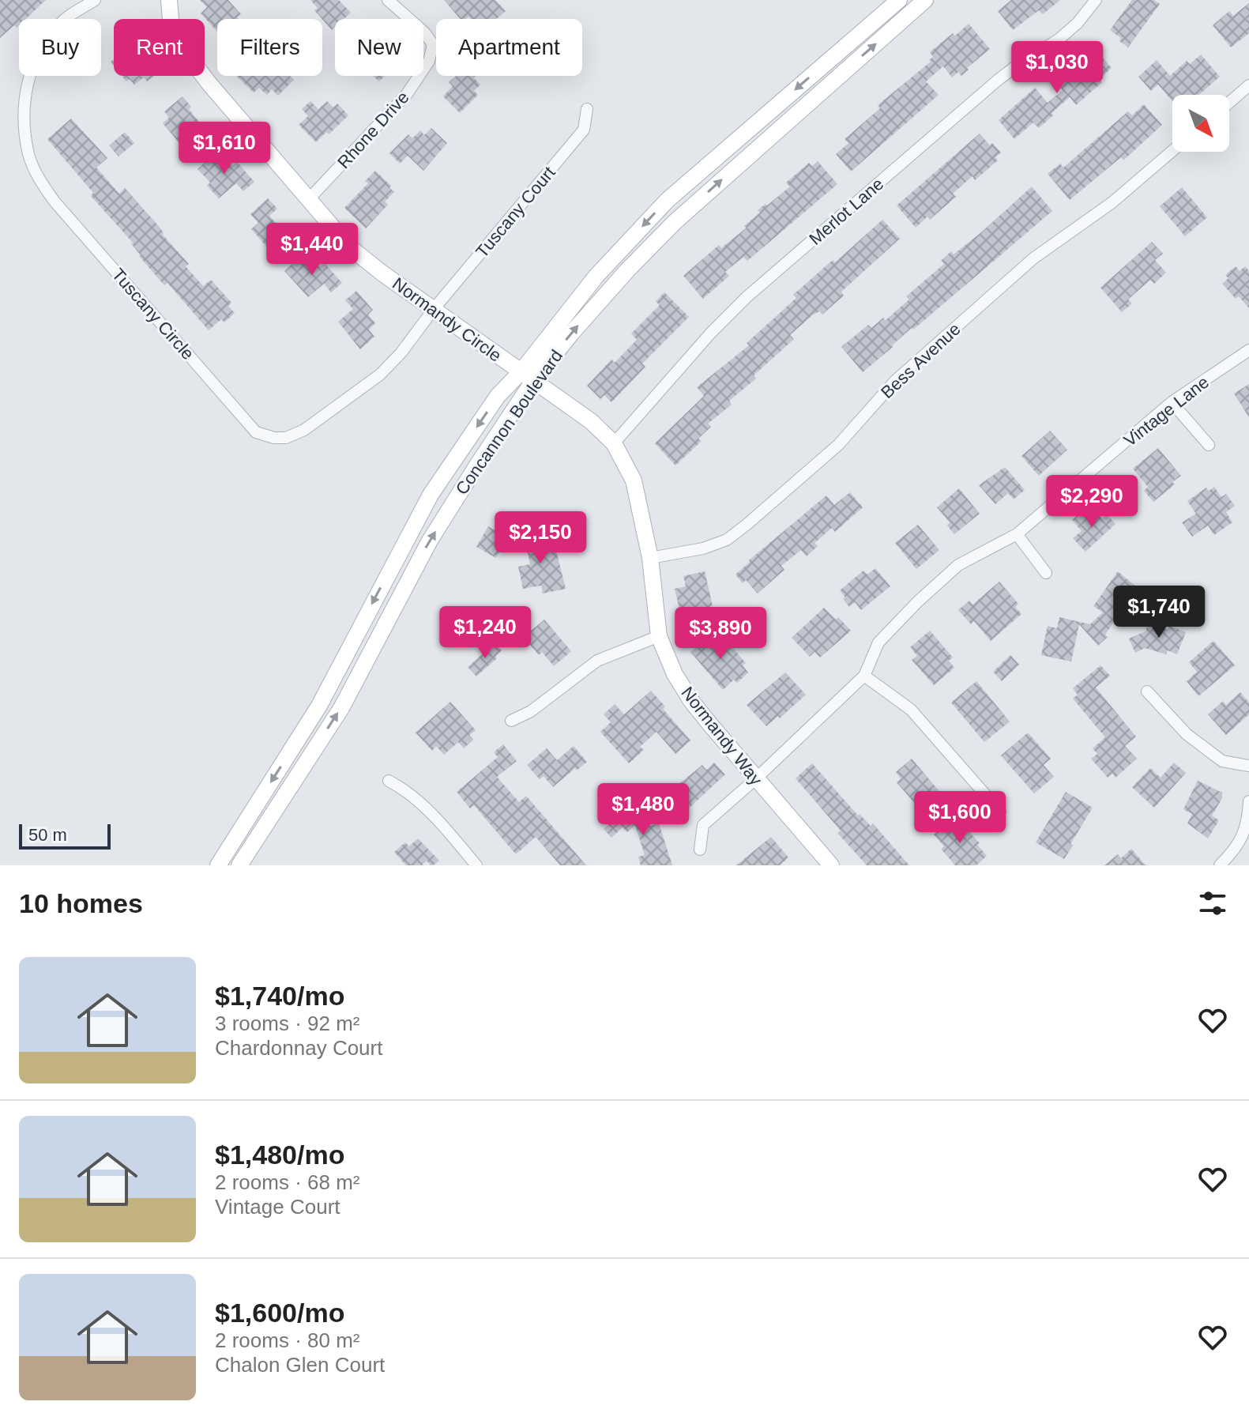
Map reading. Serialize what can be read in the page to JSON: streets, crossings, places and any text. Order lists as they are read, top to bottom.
{
  "streets": {
    "main road": ["Normandy Circle", "Concannon Boulevard", "Normandy Way"],
    "street": [
      "Rhone Drive",
      "Merlot Lane",
      "Tuscany Court",
      "Tuscany Circle",
      "Bess Avenue",
      "Vintage Lane"
    ]
  },
  "crossings": [
    ["Rhone Drive", "Normandy Circle"],
    ["Merlot Lane", "Normandy Way"],
    ["Tuscany Court", "Tuscany Circle"],
    ["Tuscany Court", "Normandy Circle"],
    ["Tuscany Circle", "Normandy Circle"],
    ["Normandy Circle", "Concannon Boulevard"],
    ["Normandy Circle", "Normandy Way"],
    ["Bess Avenue", "Normandy Way"],
    ["Vintage Lane", "Normandy Way"],
    ["Concannon Boulevard", "Normandy Way"]
  ],
  "scale_bar": "50 m",
  "north": "bottom right",
  "page": {
    "chip": [
      "Buy",
      "Rent",
      "Filters",
      "New",
      "Apartment"
    ],
    "price": [
      "$1,030",
      "$1,610",
      "$1,440",
      "$2,290",
      "$2,150",
      "$1,740",
      "$1,240",
      "$3,890",
      "$1,480",
      "$1,600"
    ],
    "scale": "50 m",
    "heading": "10 homes",
    "list": [
      {
        "name": "$1,740/mo",
        "note": "3 rooms · 92 m² · Chardonnay Court"
      },
      {
        "name": "$1,480/mo",
        "note": "2 rooms · 68 m² · Vintage Court"
      },
      {
        "name": "$1,600/mo",
        "note": "2 rooms · 80 m² · Chalon Glen Court"
      }
    ]
  }
}
